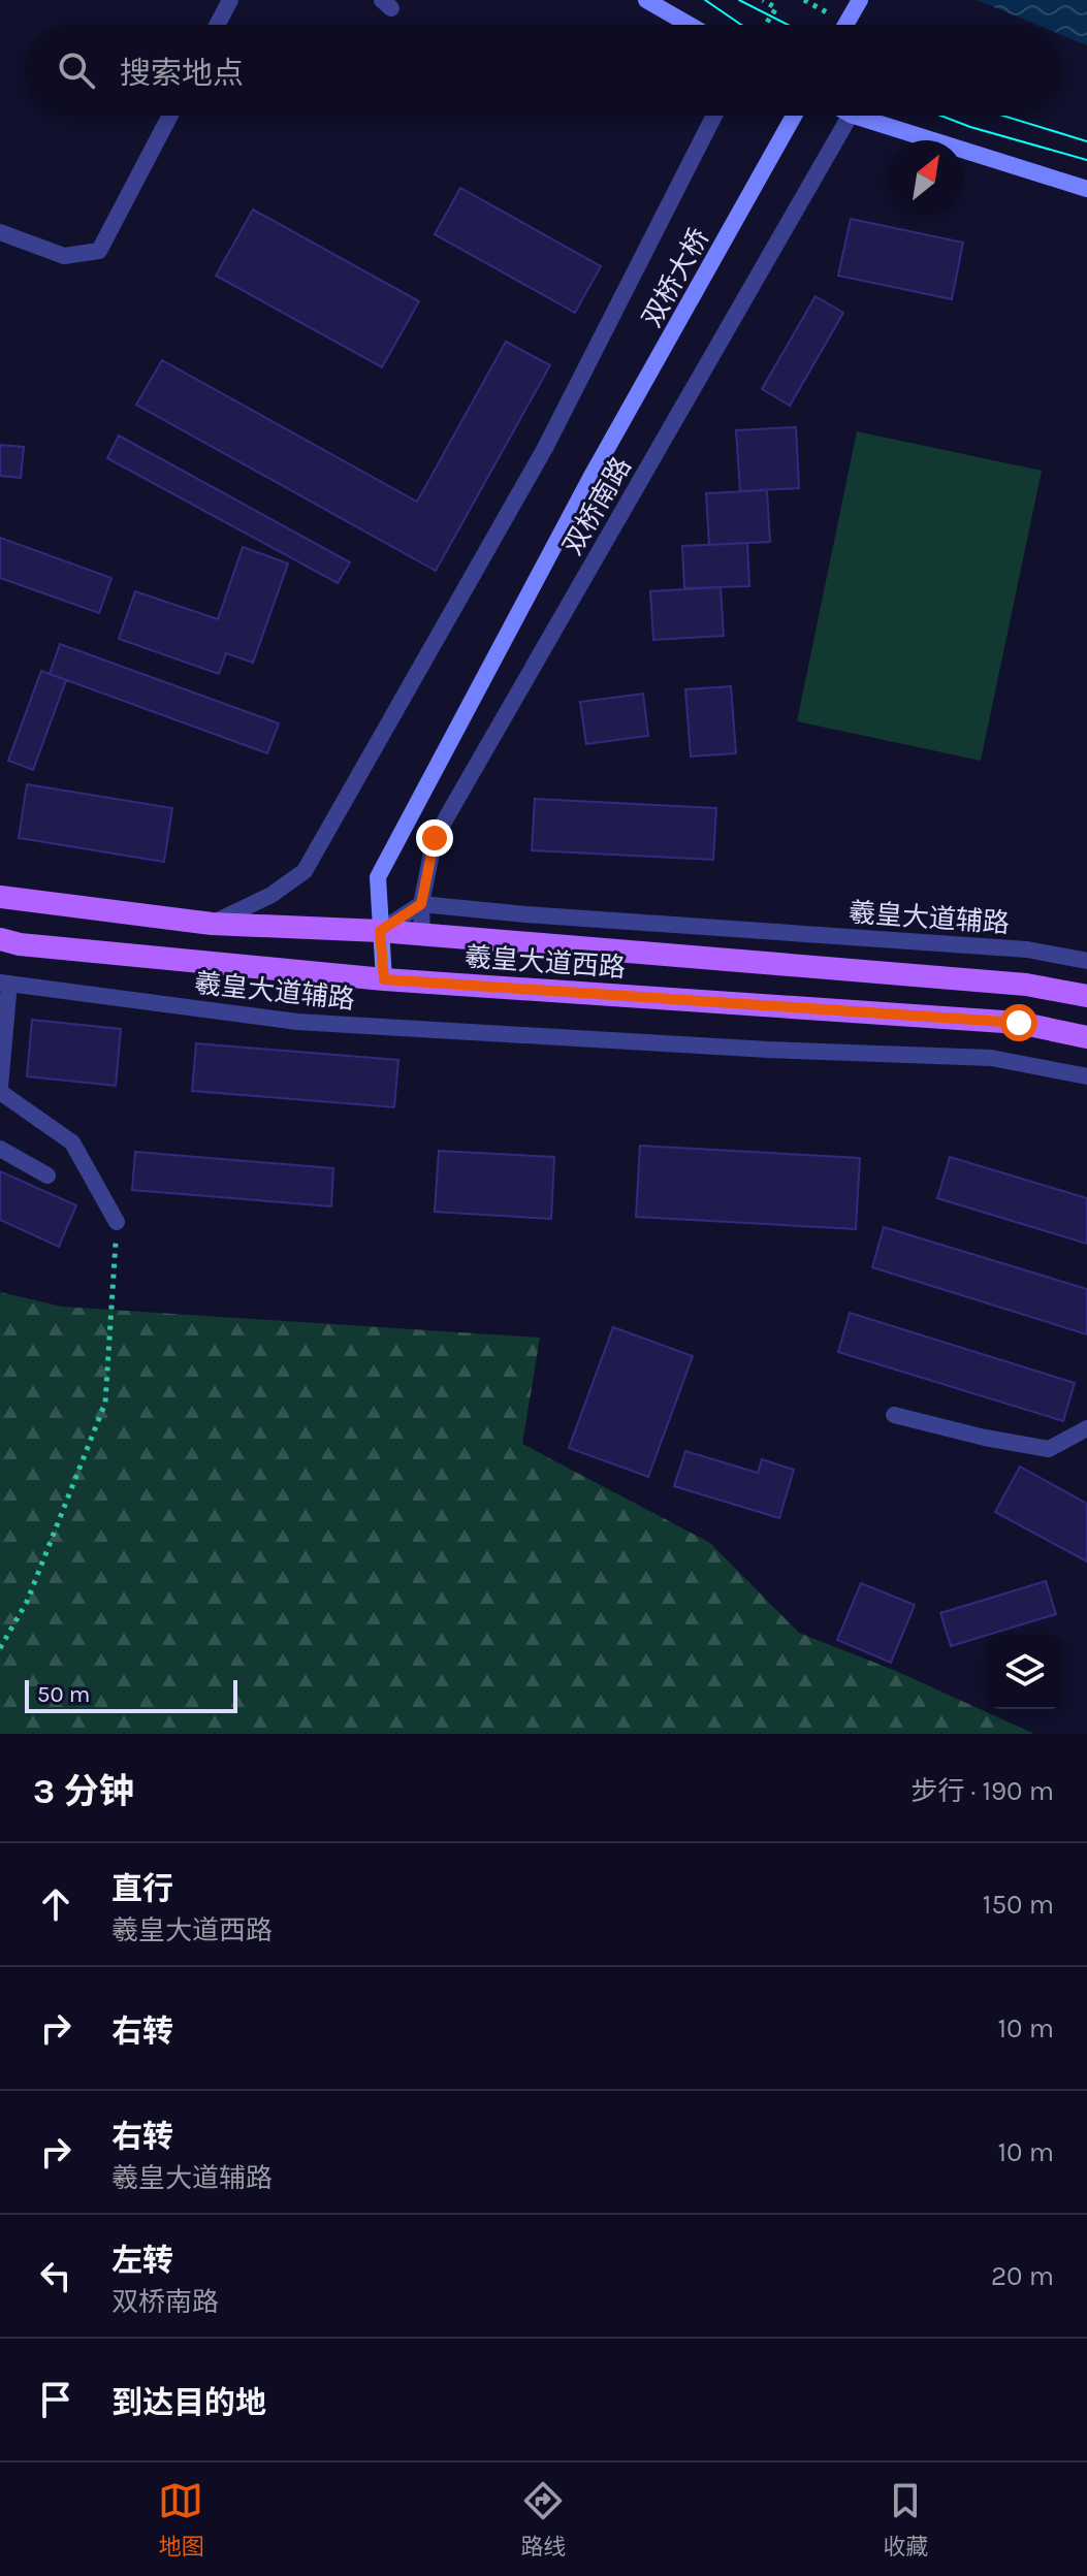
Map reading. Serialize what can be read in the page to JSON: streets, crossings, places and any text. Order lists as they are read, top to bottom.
{
  "streets": {
    "main road": ["双桥大桥", "羲皇大道西路"],
    "street": ["双桥南路", "羲皇大道辅路"]
  },
  "crossings": [
    ["双桥大桥", "羲皇大道西路"],
    ["双桥南路", "羲皇大道辅路"],
    ["双桥南路", "羲皇大道西路"]
  ],
  "scale_bar": "50 m",
  "north": "top right",
  "page": {
    "search": "搜索地点",
    "scale": "50 m",
    "heading": ["3 分钟", "步行 · 190 m"],
    "list": [
      ["直行", "羲皇大道西路", "150 m"],
      ["右转", "10 m"],
      ["右转", "羲皇大道辅路", "10 m"],
      ["左转", "双桥南路", "20 m"],
      "到达目的地"
    ],
    "nav": ["地图", "路线", "收藏"]
  }
}
